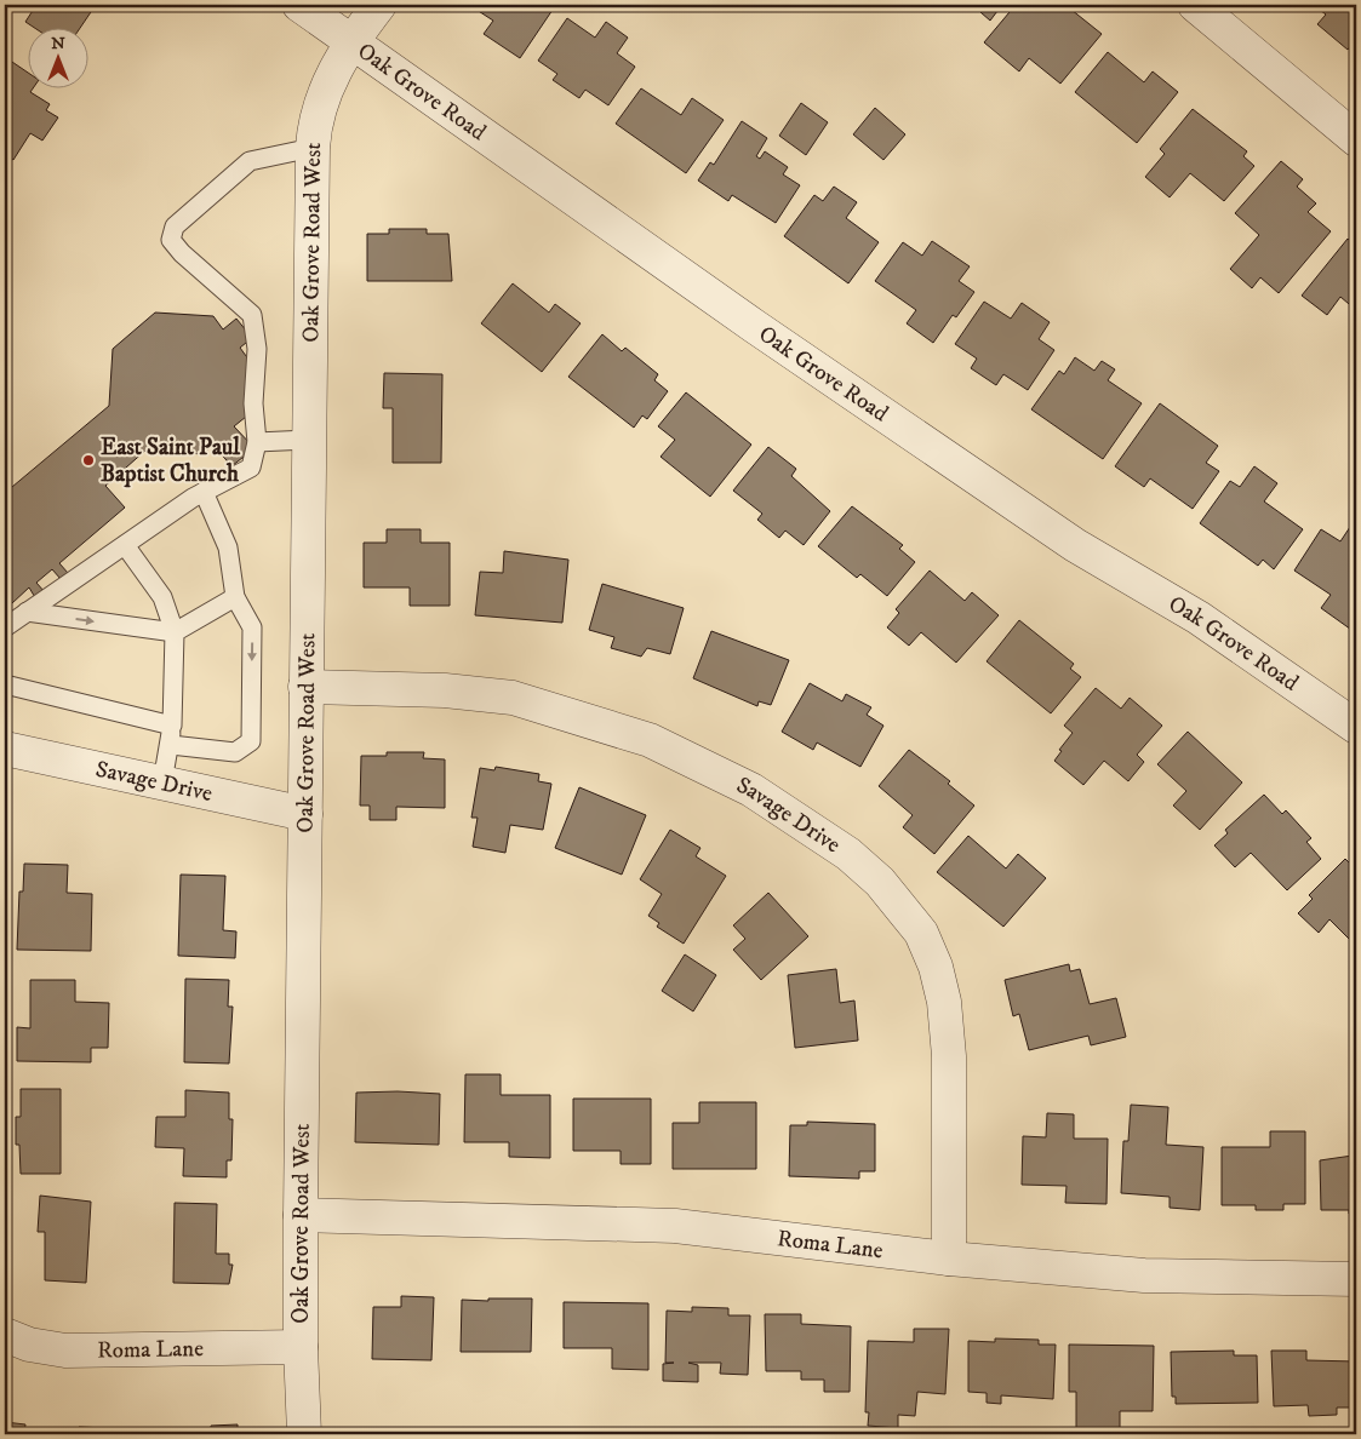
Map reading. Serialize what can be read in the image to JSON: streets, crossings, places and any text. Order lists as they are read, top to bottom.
{
  "streets": {
    "street": [
      "Oak Grove Road",
      "Oak Grove Road West",
      "Savage Drive",
      "Roma Lane"
    ]
  },
  "crossings": [
    ["Oak Grove Road", "Oak Grove Road West"],
    ["Oak Grove Road West", "Savage Drive"],
    ["Oak Grove Road West", "Roma Lane"],
    ["Savage Drive", "Roma Lane"]
  ],
  "places": ["East Saint Paul Baptist Church"],
  "north": "top"
}
